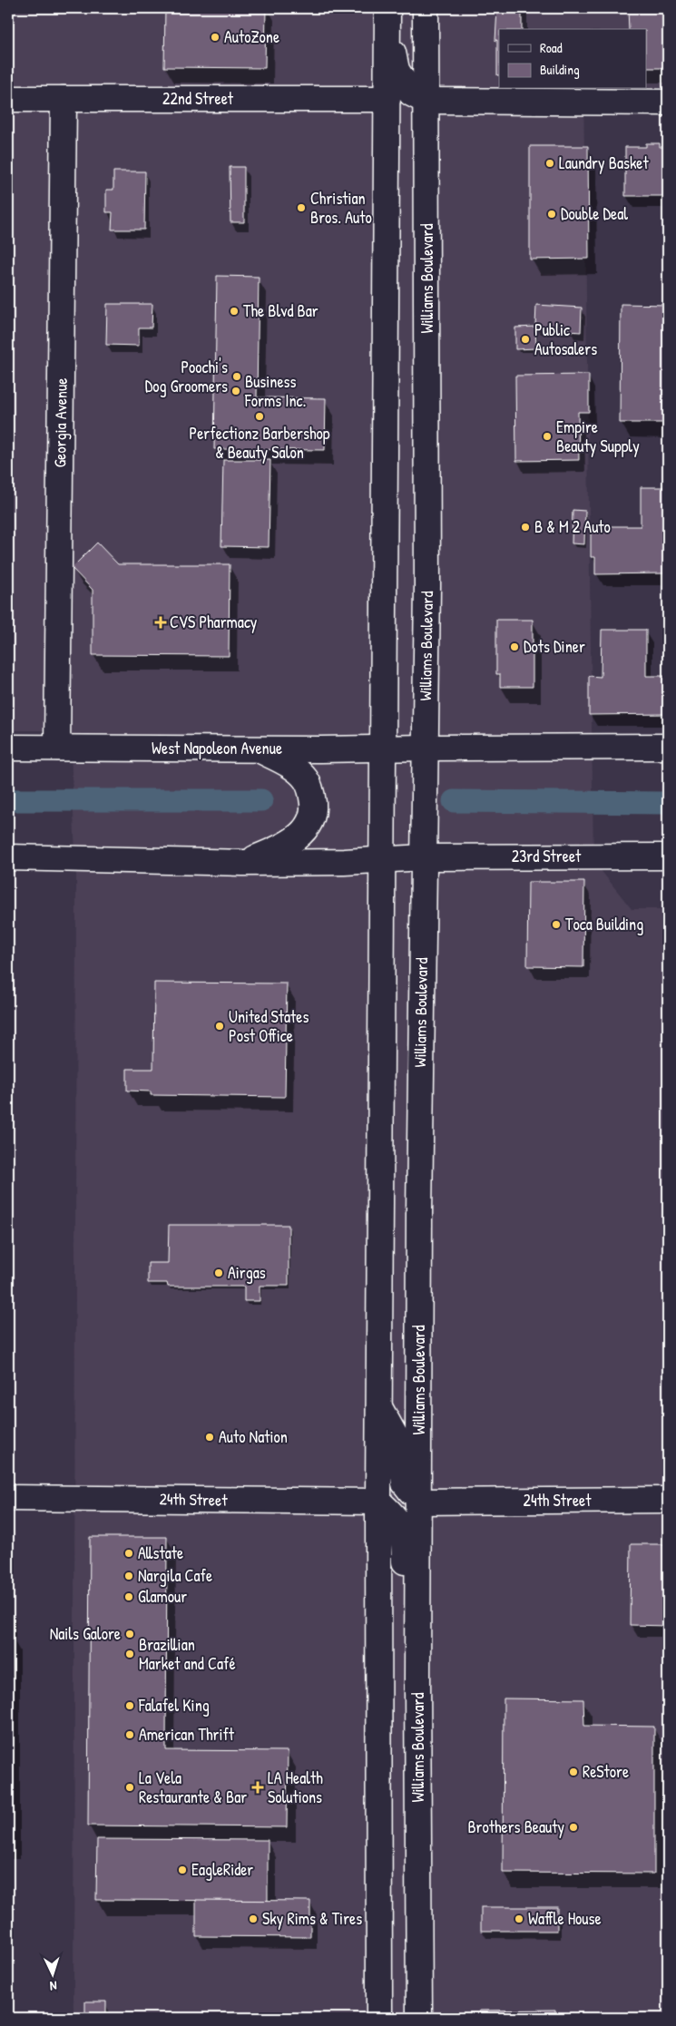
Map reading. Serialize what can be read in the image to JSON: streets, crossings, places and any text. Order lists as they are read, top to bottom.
{
  "streets": {
    "main road": [
      "22nd Street",
      "Williams Boulevard",
      "Georgia Avenue",
      "West Napoleon Avenue",
      "23rd Street",
      "24th Street"
    ]
  },
  "crossings": [
    ["22nd Street", "Georgia Avenue"],
    ["Williams Boulevard", "West Napoleon Avenue"],
    ["Williams Boulevard", "23rd Street"],
    ["Williams Boulevard", "24th Street"],
    ["Georgia Avenue", "West Napoleon Avenue"]
  ],
  "places": {
    "other": [
      "AutoZone",
      "Laundry Basket",
      "Christian Bros. Auto",
      "Double Deal",
      "The Blvd Bar",
      "Public Autosalers",
      "Poochi's Dog Groomers",
      "Business Forms Inc.",
      "Perfectionz Barbershop & Beauty Salon",
      "Empire Beauty Supply",
      "B & M 2 Auto",
      "Dots Diner",
      "Toca Building",
      "United States Post Office",
      "Airgas",
      "Auto Nation",
      "Allstate",
      "Nargila Cafe",
      "Glamour",
      "Nails Galore",
      "Brazillian Market and Café",
      "Falafel King",
      "American Thrift",
      "ReStore",
      "La Vela Restaurante & Bar",
      "Brothers Beauty",
      "EagleRider",
      "Sky Rims & Tires",
      "Waffle House"
    ],
    "health": ["CVS Pharmacy", "LA Health Solutions"]
  },
  "legend": ["Road", "Building"],
  "north": "bottom"
}
